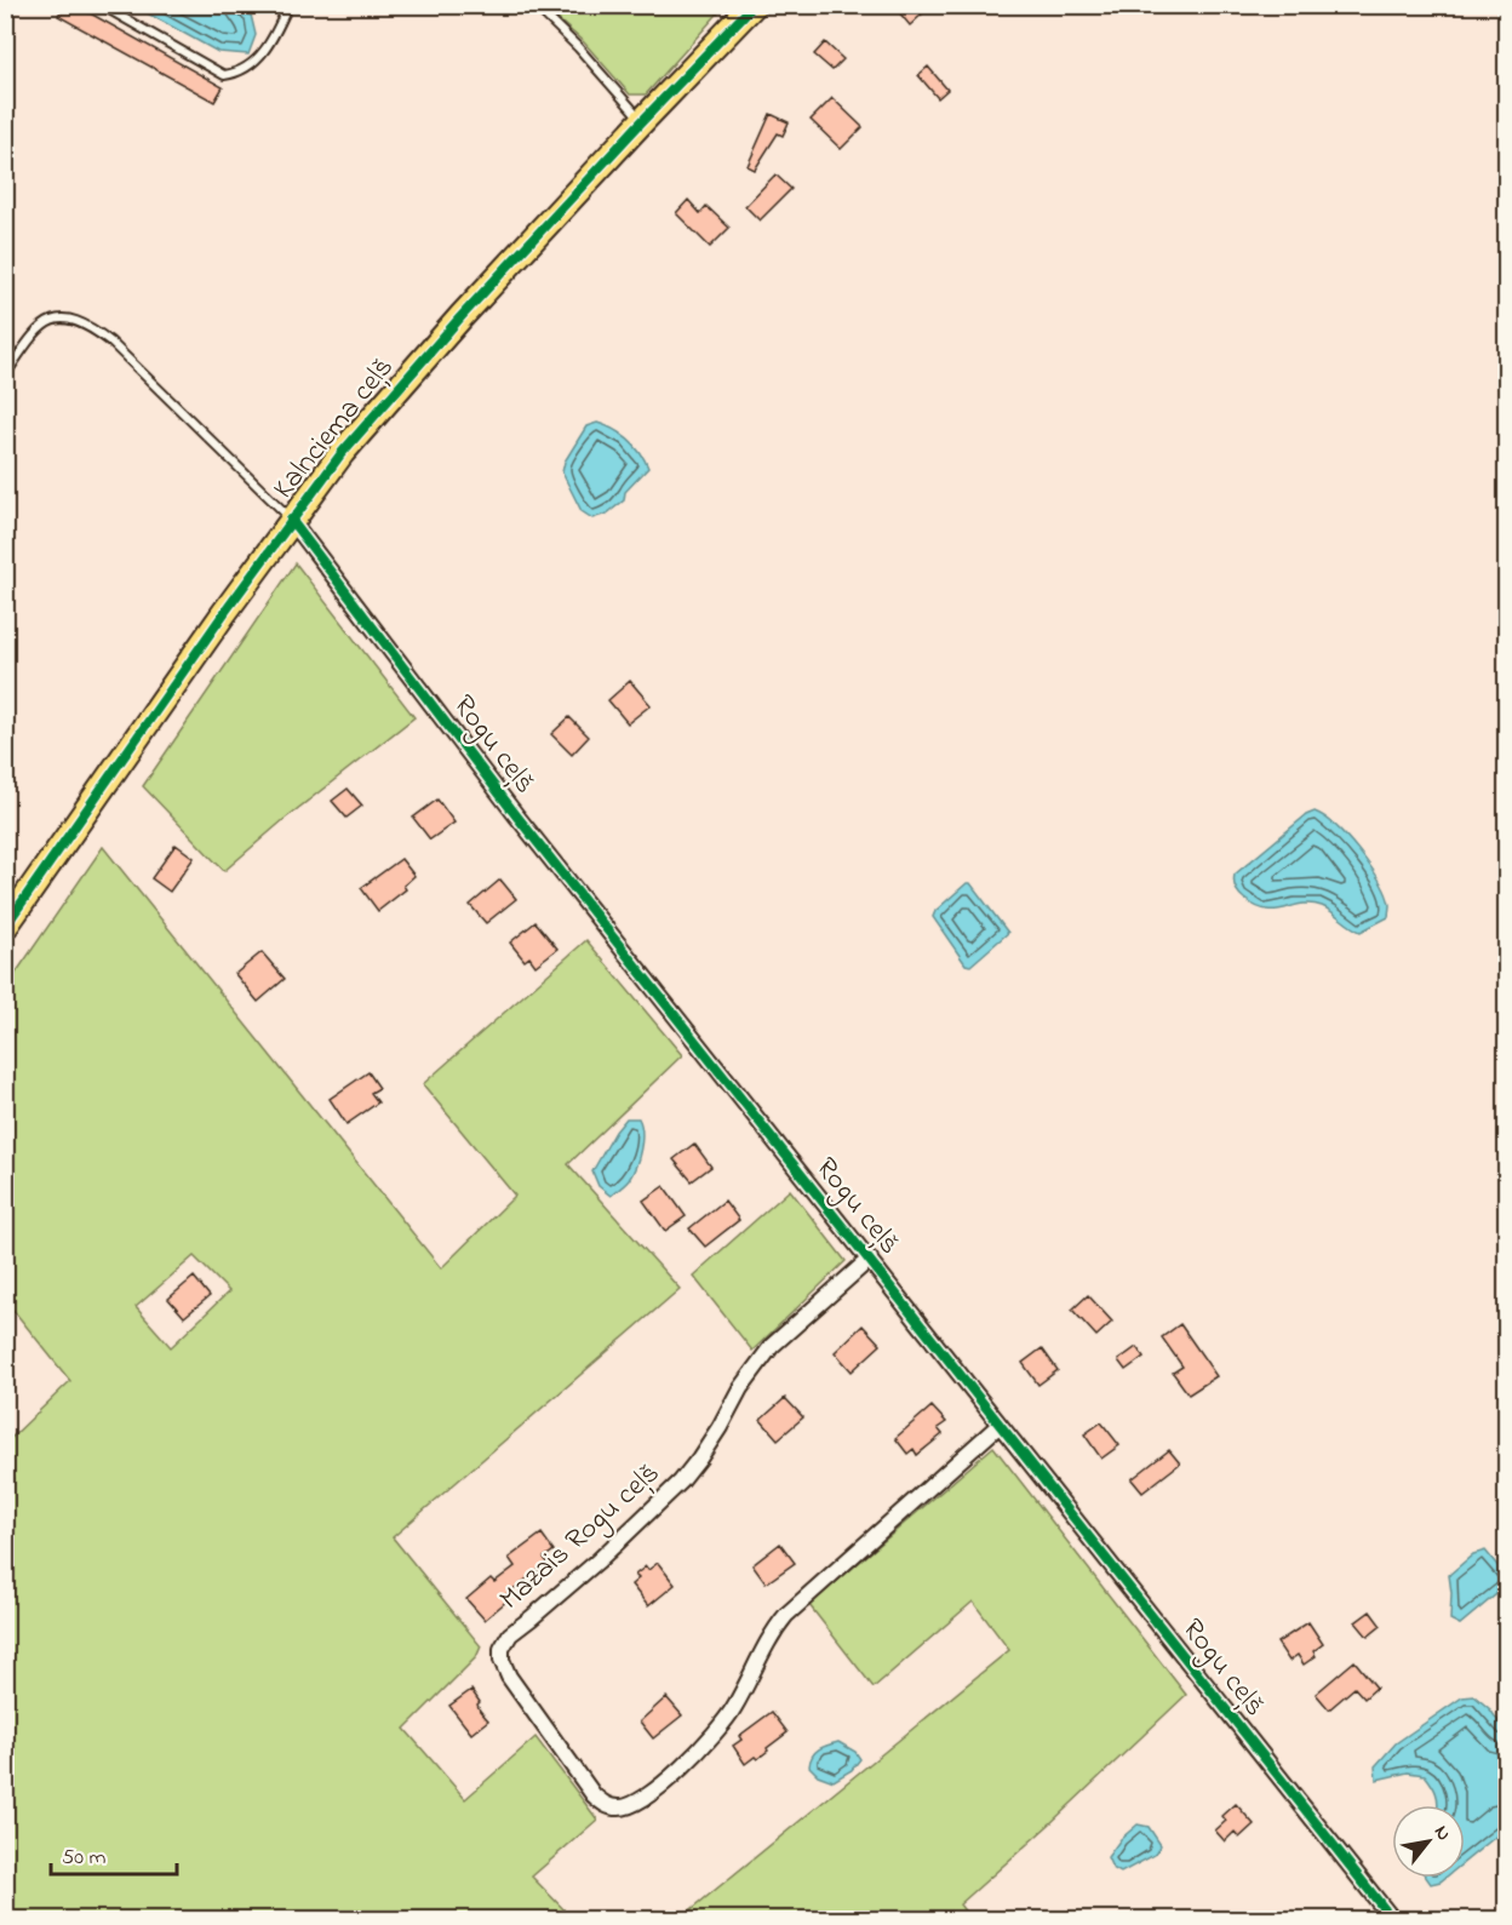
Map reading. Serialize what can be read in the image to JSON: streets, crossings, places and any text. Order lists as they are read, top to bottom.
{
  "streets": {
    "main road": ["Kalnciema ceļš"],
    "street": ["Rogu ceļš", "Mazais Rogu ceļš"]
  },
  "crossings": [
    ["Kalnciema ceļš", "Rogu ceļš"],
    ["Rogu ceļš", "Mazais Rogu ceļš"]
  ],
  "scale_bar": "50 m",
  "north": "top right"
}
